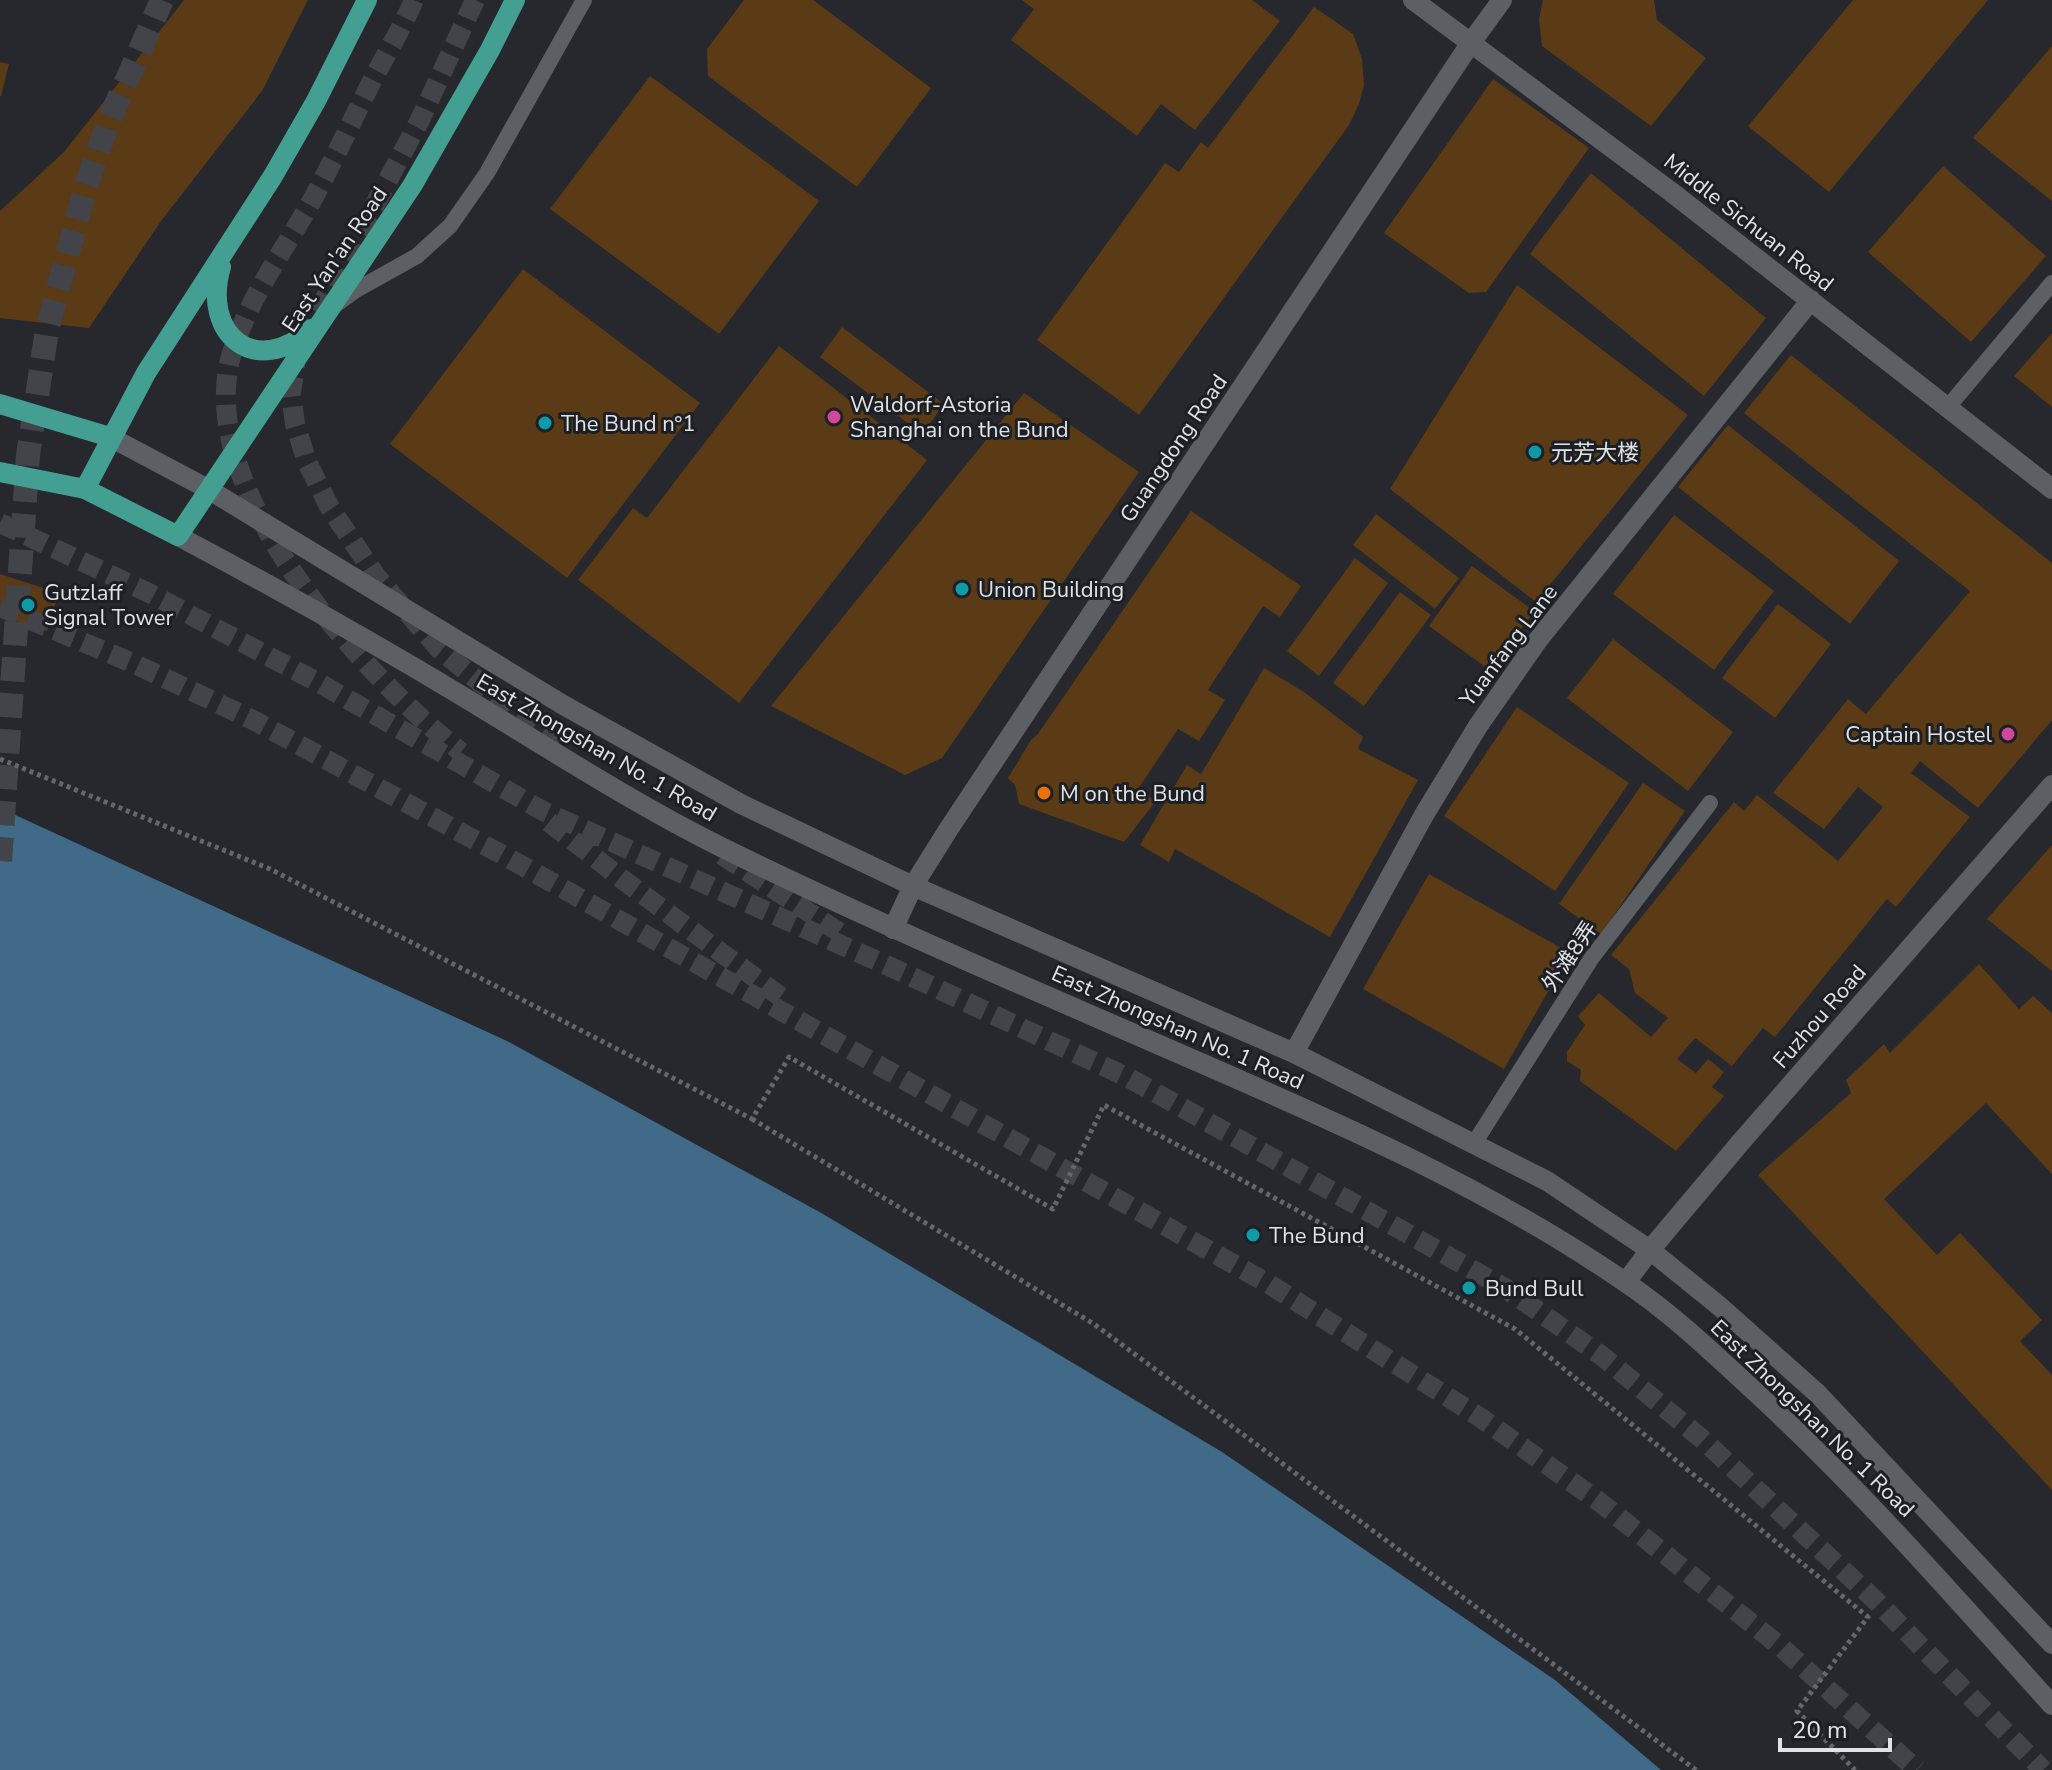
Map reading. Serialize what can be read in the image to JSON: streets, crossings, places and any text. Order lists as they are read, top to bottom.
{
  "streets": {
    "main road": [
      "Middle Sichuan Road",
      "East Yan'an Road",
      "Guangdong Road",
      "Yuanfang Lane",
      "East Zhongshan No. 1 Road",
      "Fuzhou Road"
    ],
    "lane": ["外滩8弄"]
  },
  "crossings": [
    ["Middle Sichuan Road", "Guangdong Road"],
    ["Middle Sichuan Road", "Yuanfang Lane"],
    ["East Yan'an Road", "East Zhongshan No. 1 Road"],
    ["Guangdong Road", "East Zhongshan No. 1 Road"],
    ["Yuanfang Lane", "East Zhongshan No. 1 Road"],
    ["East Zhongshan No. 1 Road", "外滩8弄"],
    ["East Zhongshan No. 1 Road", "Fuzhou Road"]
  ],
  "places": [
    "Waldorf-Astoria Shanghai on the Bund",
    "The Bund n°1",
    "元芳大楼",
    "Union Building",
    "Gutzlaff Signal Tower",
    "Captain Hostel",
    "M on the Bund",
    "The Bund",
    "Bund Bull"
  ],
  "scale_bar": "20 m"
}
